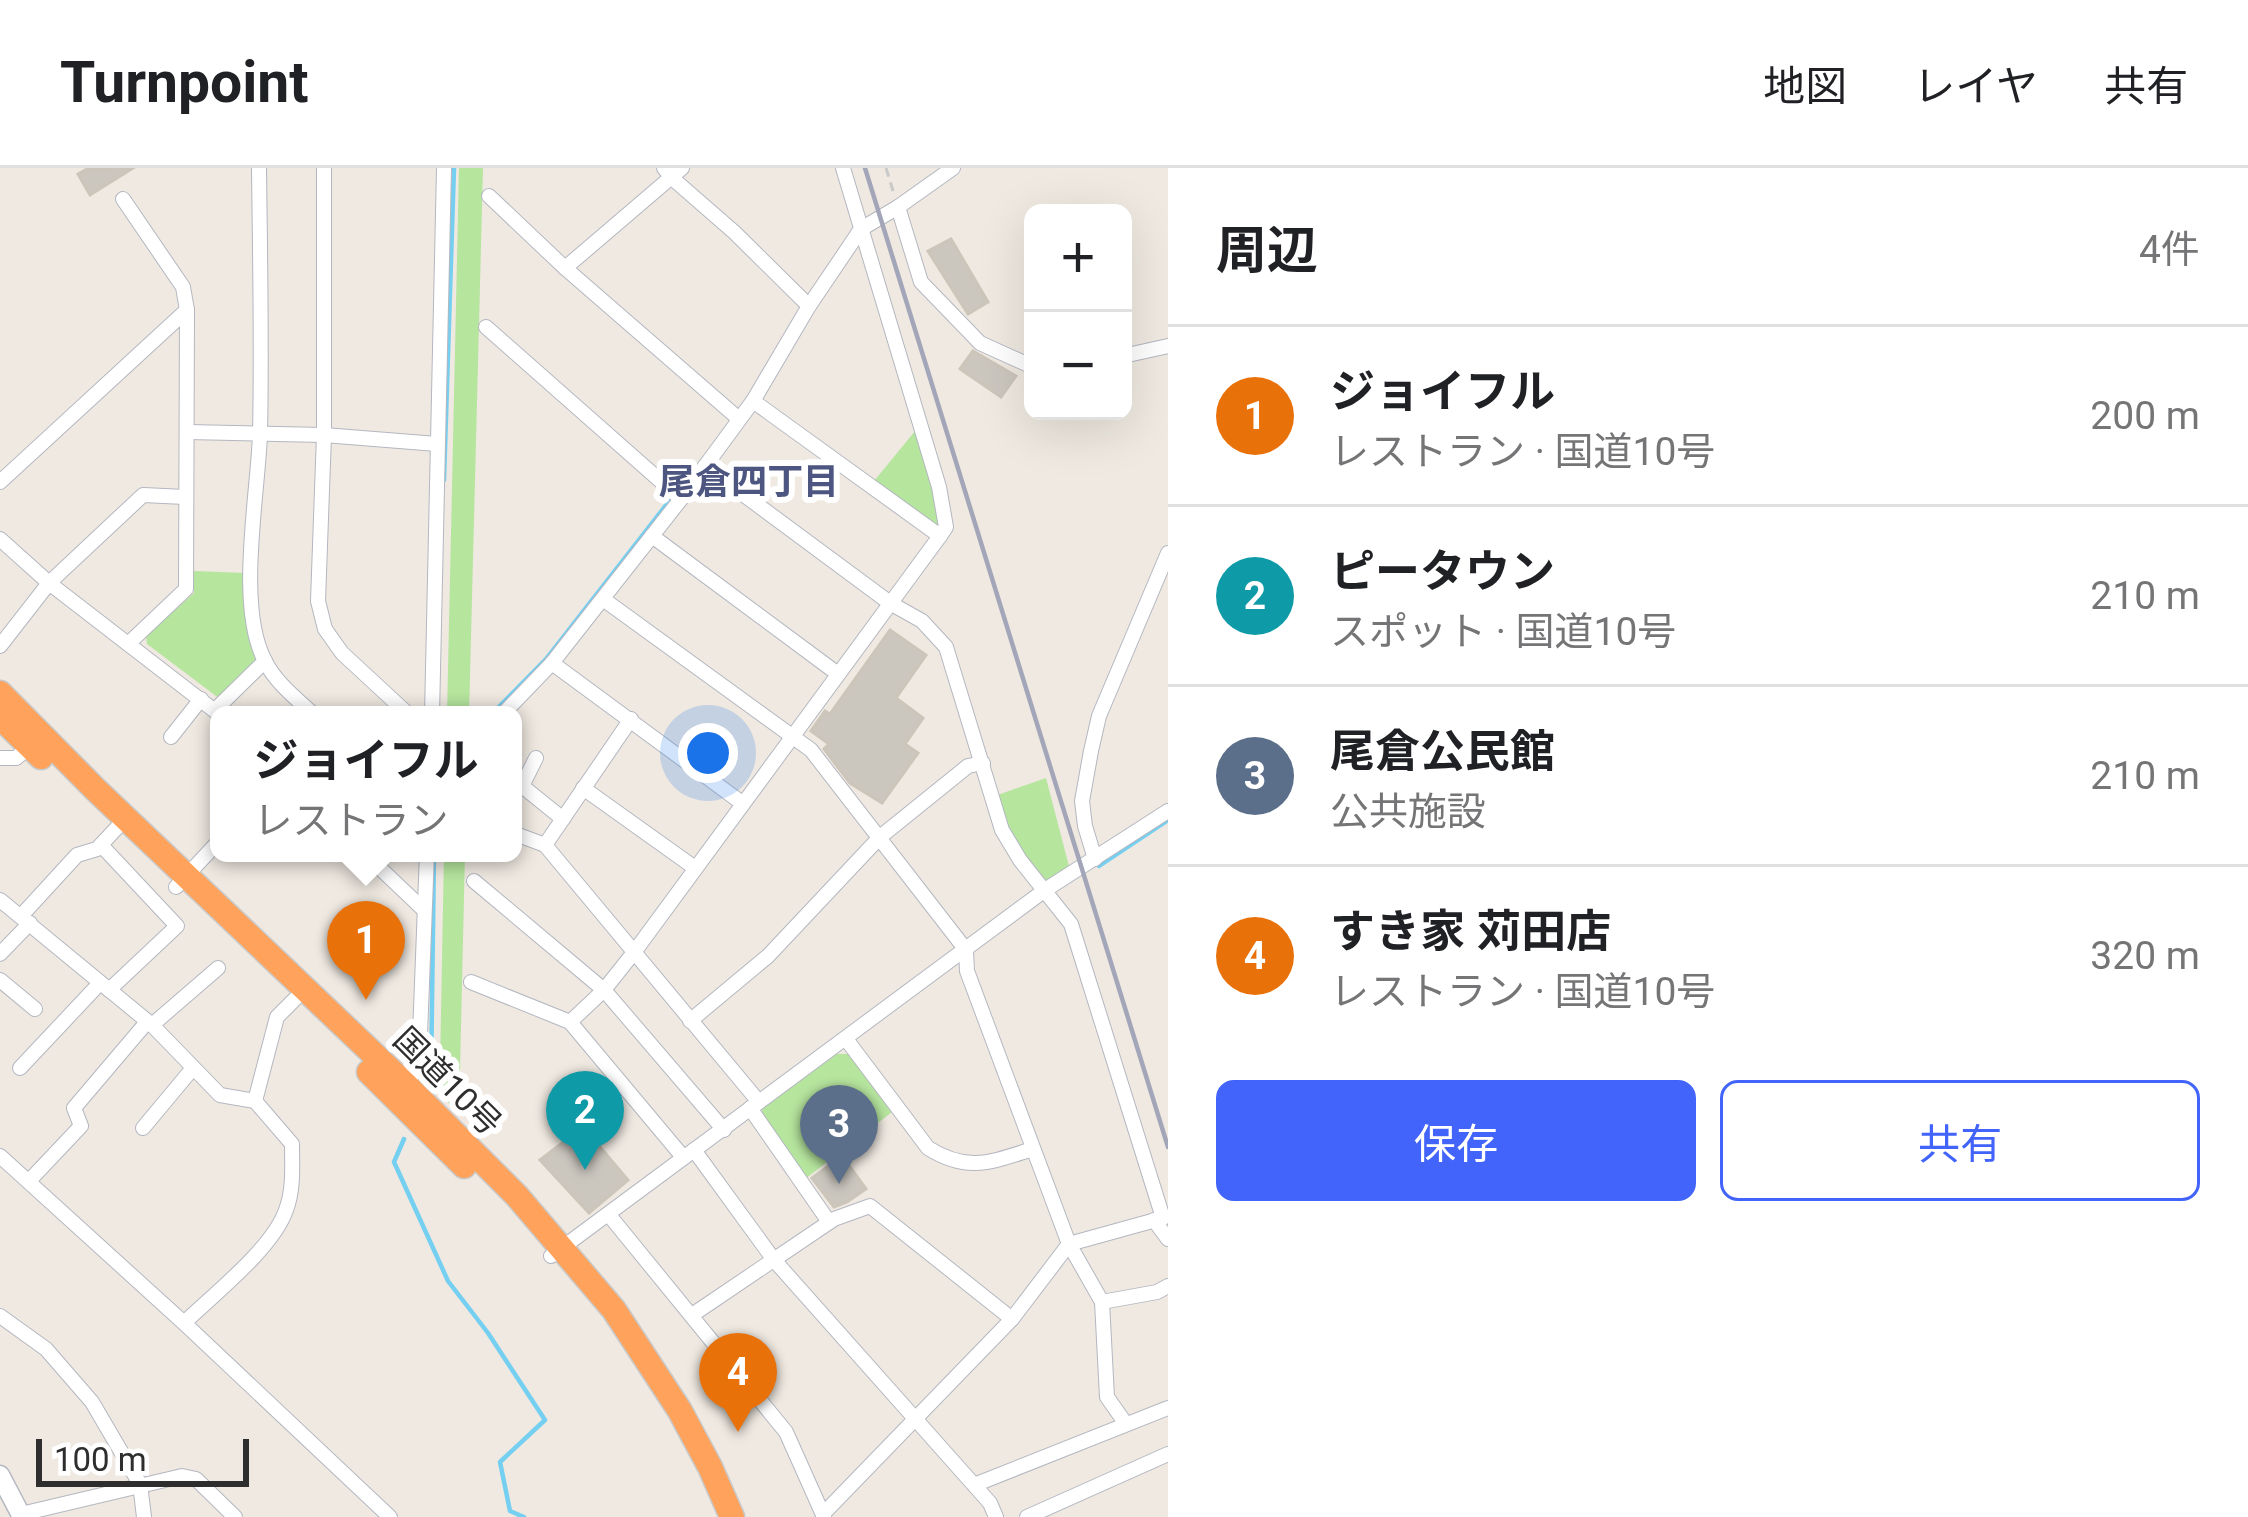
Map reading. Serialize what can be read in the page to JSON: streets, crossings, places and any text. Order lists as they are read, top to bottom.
{
  "streets": {
    "highway": ["国道10号"]
  },
  "districts": ["尾倉四丁目"],
  "scale_bar": "100 m",
  "page": {
    "header": "Turnpoint",
    "nav": ["地図", "レイヤ", "共有"],
    "heading": ["周辺", "4件"],
    "map_buttons": ["+", "−"],
    "list": [
      {
        "mark": "1",
        "name": "ジョイフル",
        "note": "レストラン · 国道10号",
        "value": "200 m"
      },
      {
        "mark": "2",
        "name": "ピータウン",
        "note": "スポット · 国道10号",
        "value": "210 m"
      },
      {
        "mark": "3",
        "name": "尾倉公民館",
        "note": "公共施設",
        "value": "210 m"
      },
      {
        "mark": "4",
        "name": "すき家 苅田店",
        "note": "レストラン · 国道10号",
        "value": "320 m"
      }
    ],
    "popup": ["ジョイフル", "レストラン"],
    "pins": [
      "1",
      "2",
      "3",
      "4"
    ],
    "buttons": ["保存", "共有"],
    "scale": "100 m"
  }
}
